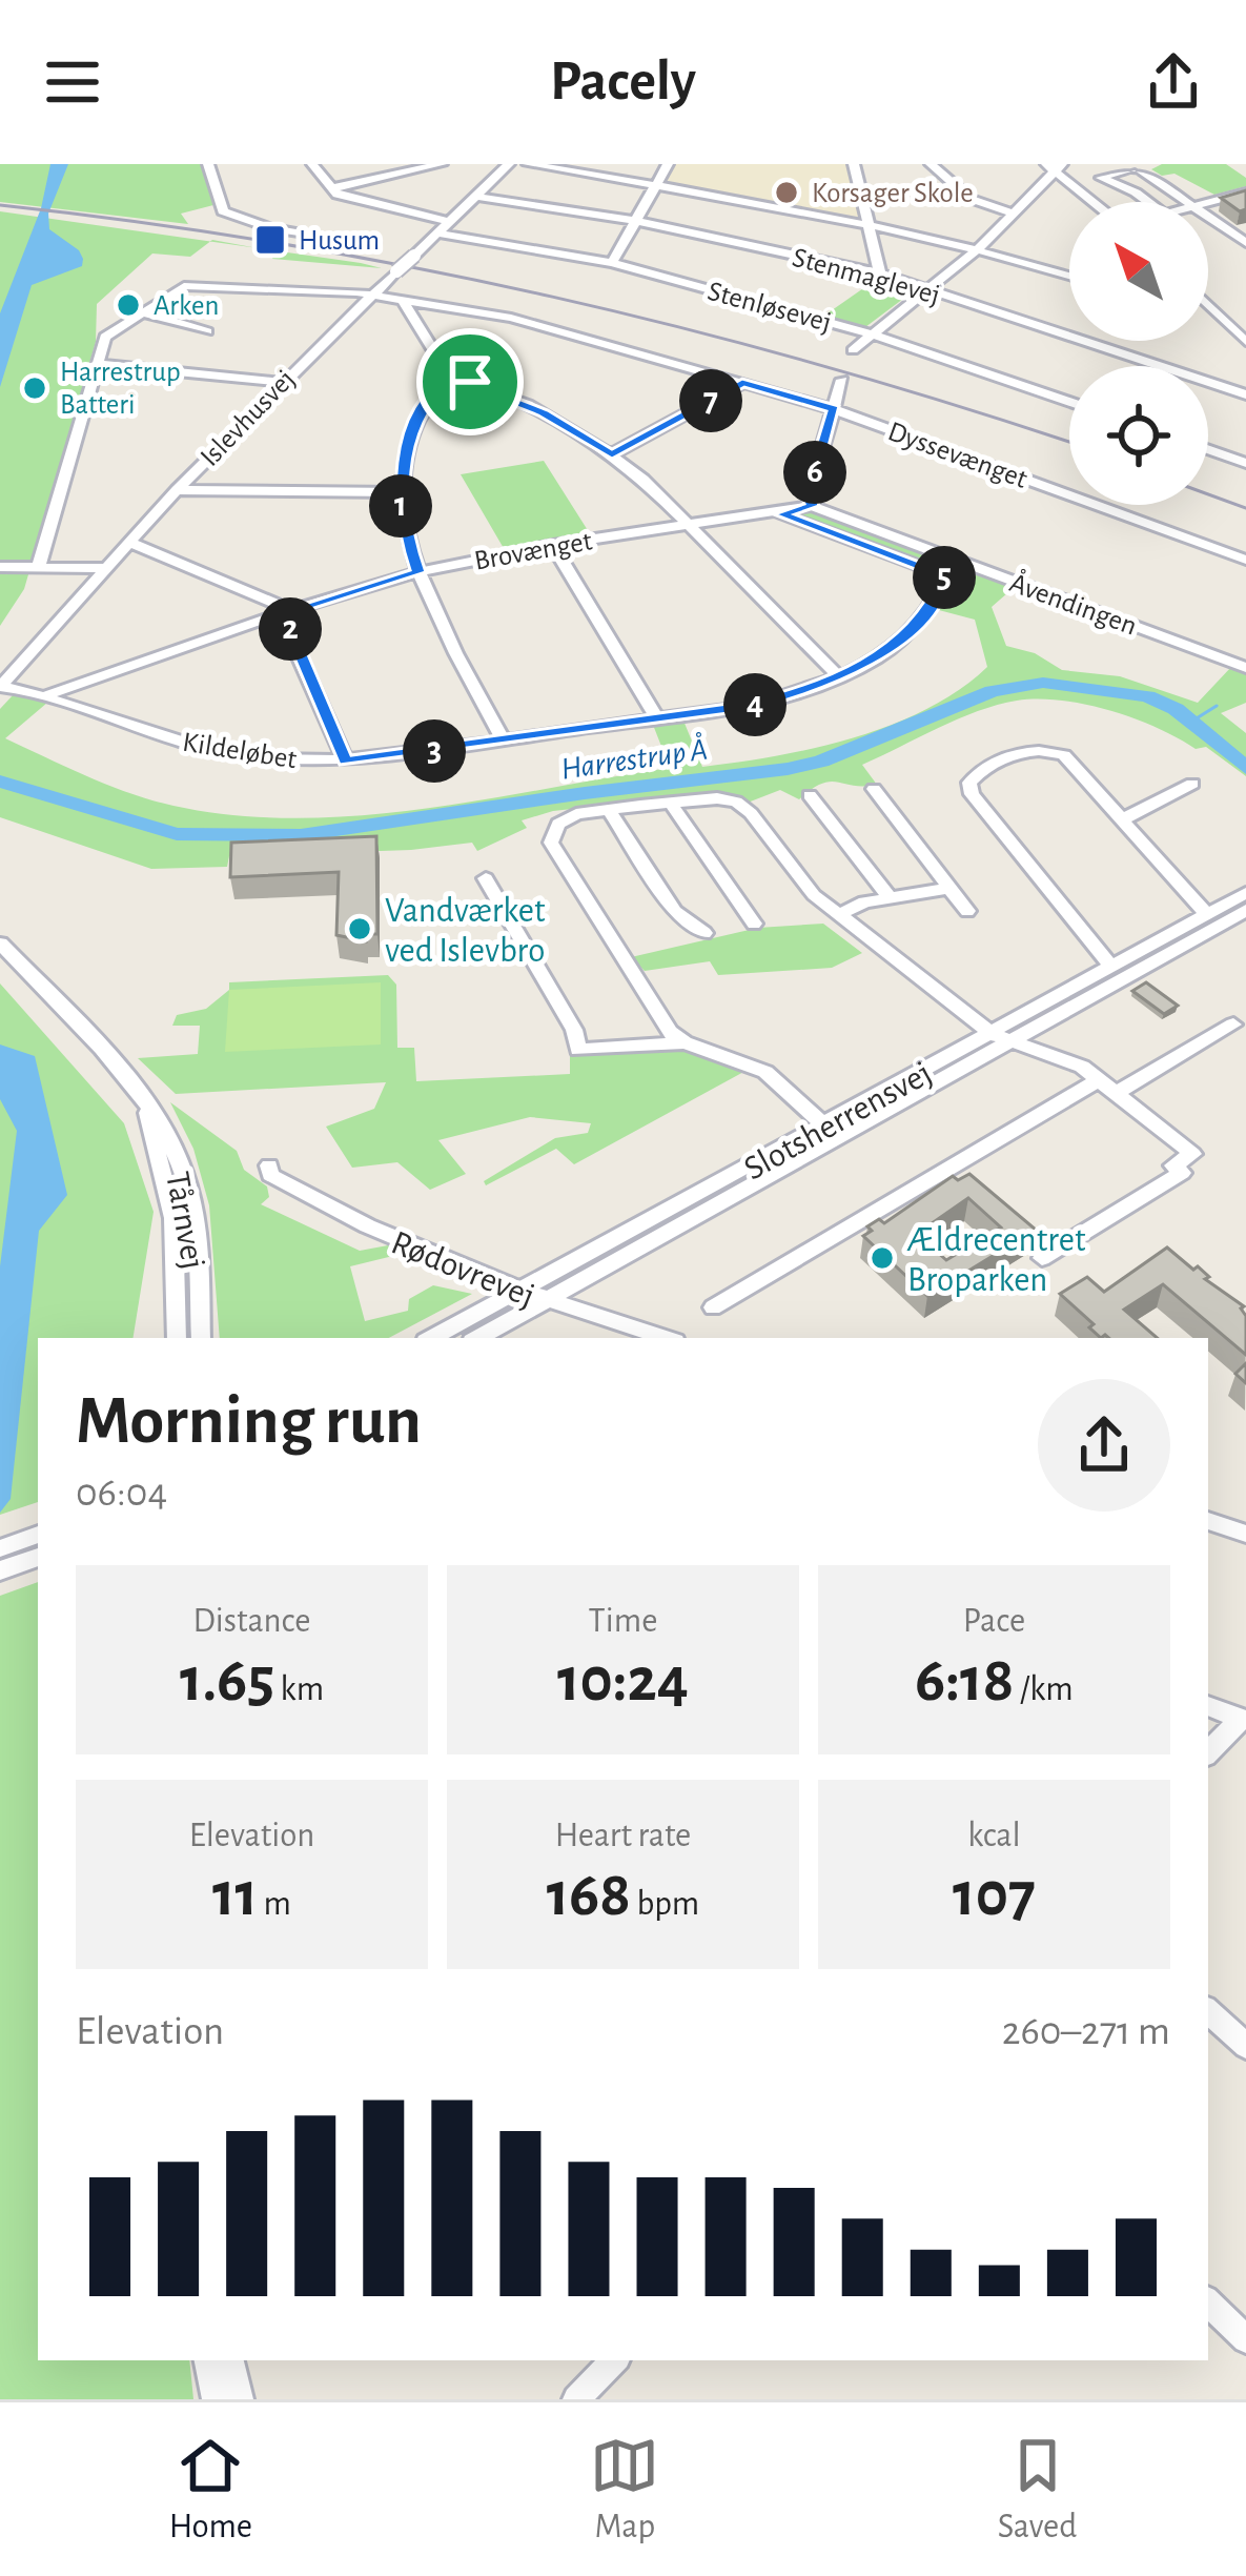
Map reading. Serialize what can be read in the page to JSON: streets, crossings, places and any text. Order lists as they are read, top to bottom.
{
  "streets": {
    "street": [
      "Stenmaglevej",
      "Stenløsevej",
      "Islevhusvej",
      "Dyssevænget",
      "Brovænget",
      "Åvendingen",
      "Kildeløbet",
      "Slotsherrensvej",
      "Tårnvej",
      "Rødovrevej"
    ]
  },
  "crossings": [
    ["Stenmaglevej", "Islevhusvej"],
    ["Stenløsevej", "Islevhusvej"],
    ["Islevhusvej", "Dyssevænget"],
    ["Islevhusvej", "Kildeløbet"],
    ["Brovænget", "Åvendingen"],
    ["Brovænget", "Kildeløbet"],
    ["Åvendingen", "Kildeløbet"],
    ["Slotsherrensvej", "Rødovrevej"]
  ],
  "water": ["Harrestrup Å"],
  "places": {
    "other": [
      "Korsager Skole",
      "Arken",
      "Harrestrup Batteri",
      "Vandværket ved Islevbro",
      "Ældrecentret Broparken"
    ],
    "transit": ["Husum"]
  },
  "north": "top left",
  "page": {
    "header": "Pacely",
    "pins": [
      "7",
      "6",
      "1",
      "5",
      "2",
      "4",
      "3"
    ],
    "heading": ["Morning run", "06:04"],
    "stats": [
      ["Distance", "1.65 km"],
      ["Time", "10:24"],
      ["Pace", "6:18 /km"],
      ["Elevation", "11 m"],
      ["Heart rate", "168 bpm"],
      ["kcal", "107"]
    ],
    "chart": ["Elevation", "260–271 m"],
    "tabs": ["Home", "Map", "Saved"]
  }
}
